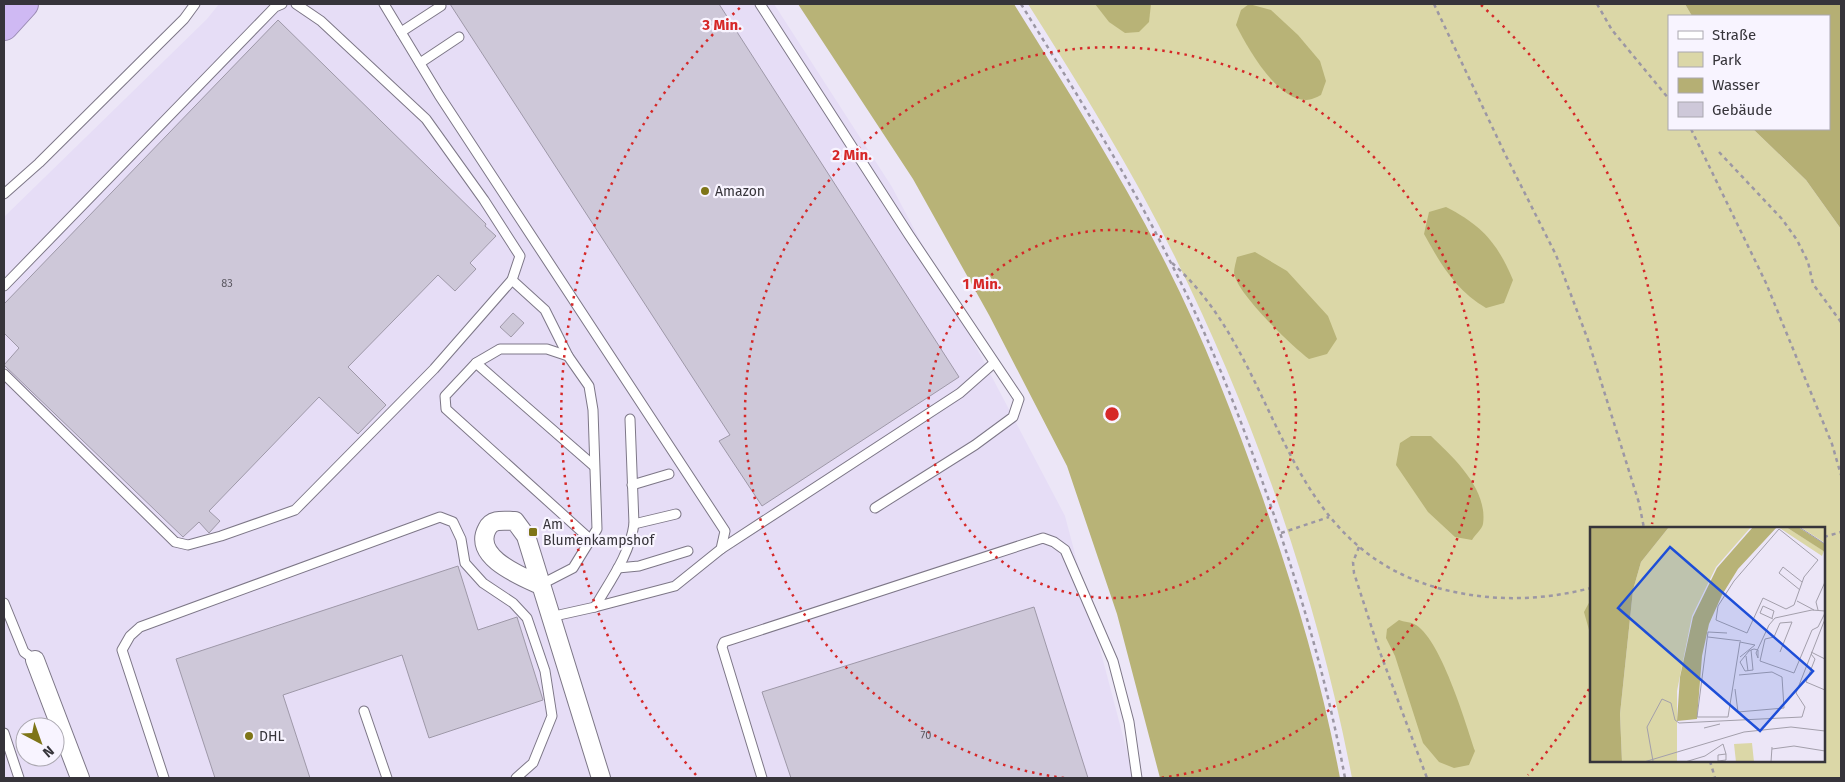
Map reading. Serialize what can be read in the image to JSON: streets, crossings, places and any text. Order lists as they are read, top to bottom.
{
  "places": {
    "other": ["Amazon", "DHL"],
    "transit": ["Am Blumenkampshof"]
  },
  "house_numbers": ["83", "70"],
  "legend": [
    "Straße",
    "Park",
    "Wasser",
    "Gebäude"
  ],
  "north": "bottom right",
  "rings": ["3 Min.", "2 Min.", "1 Min."]
}
